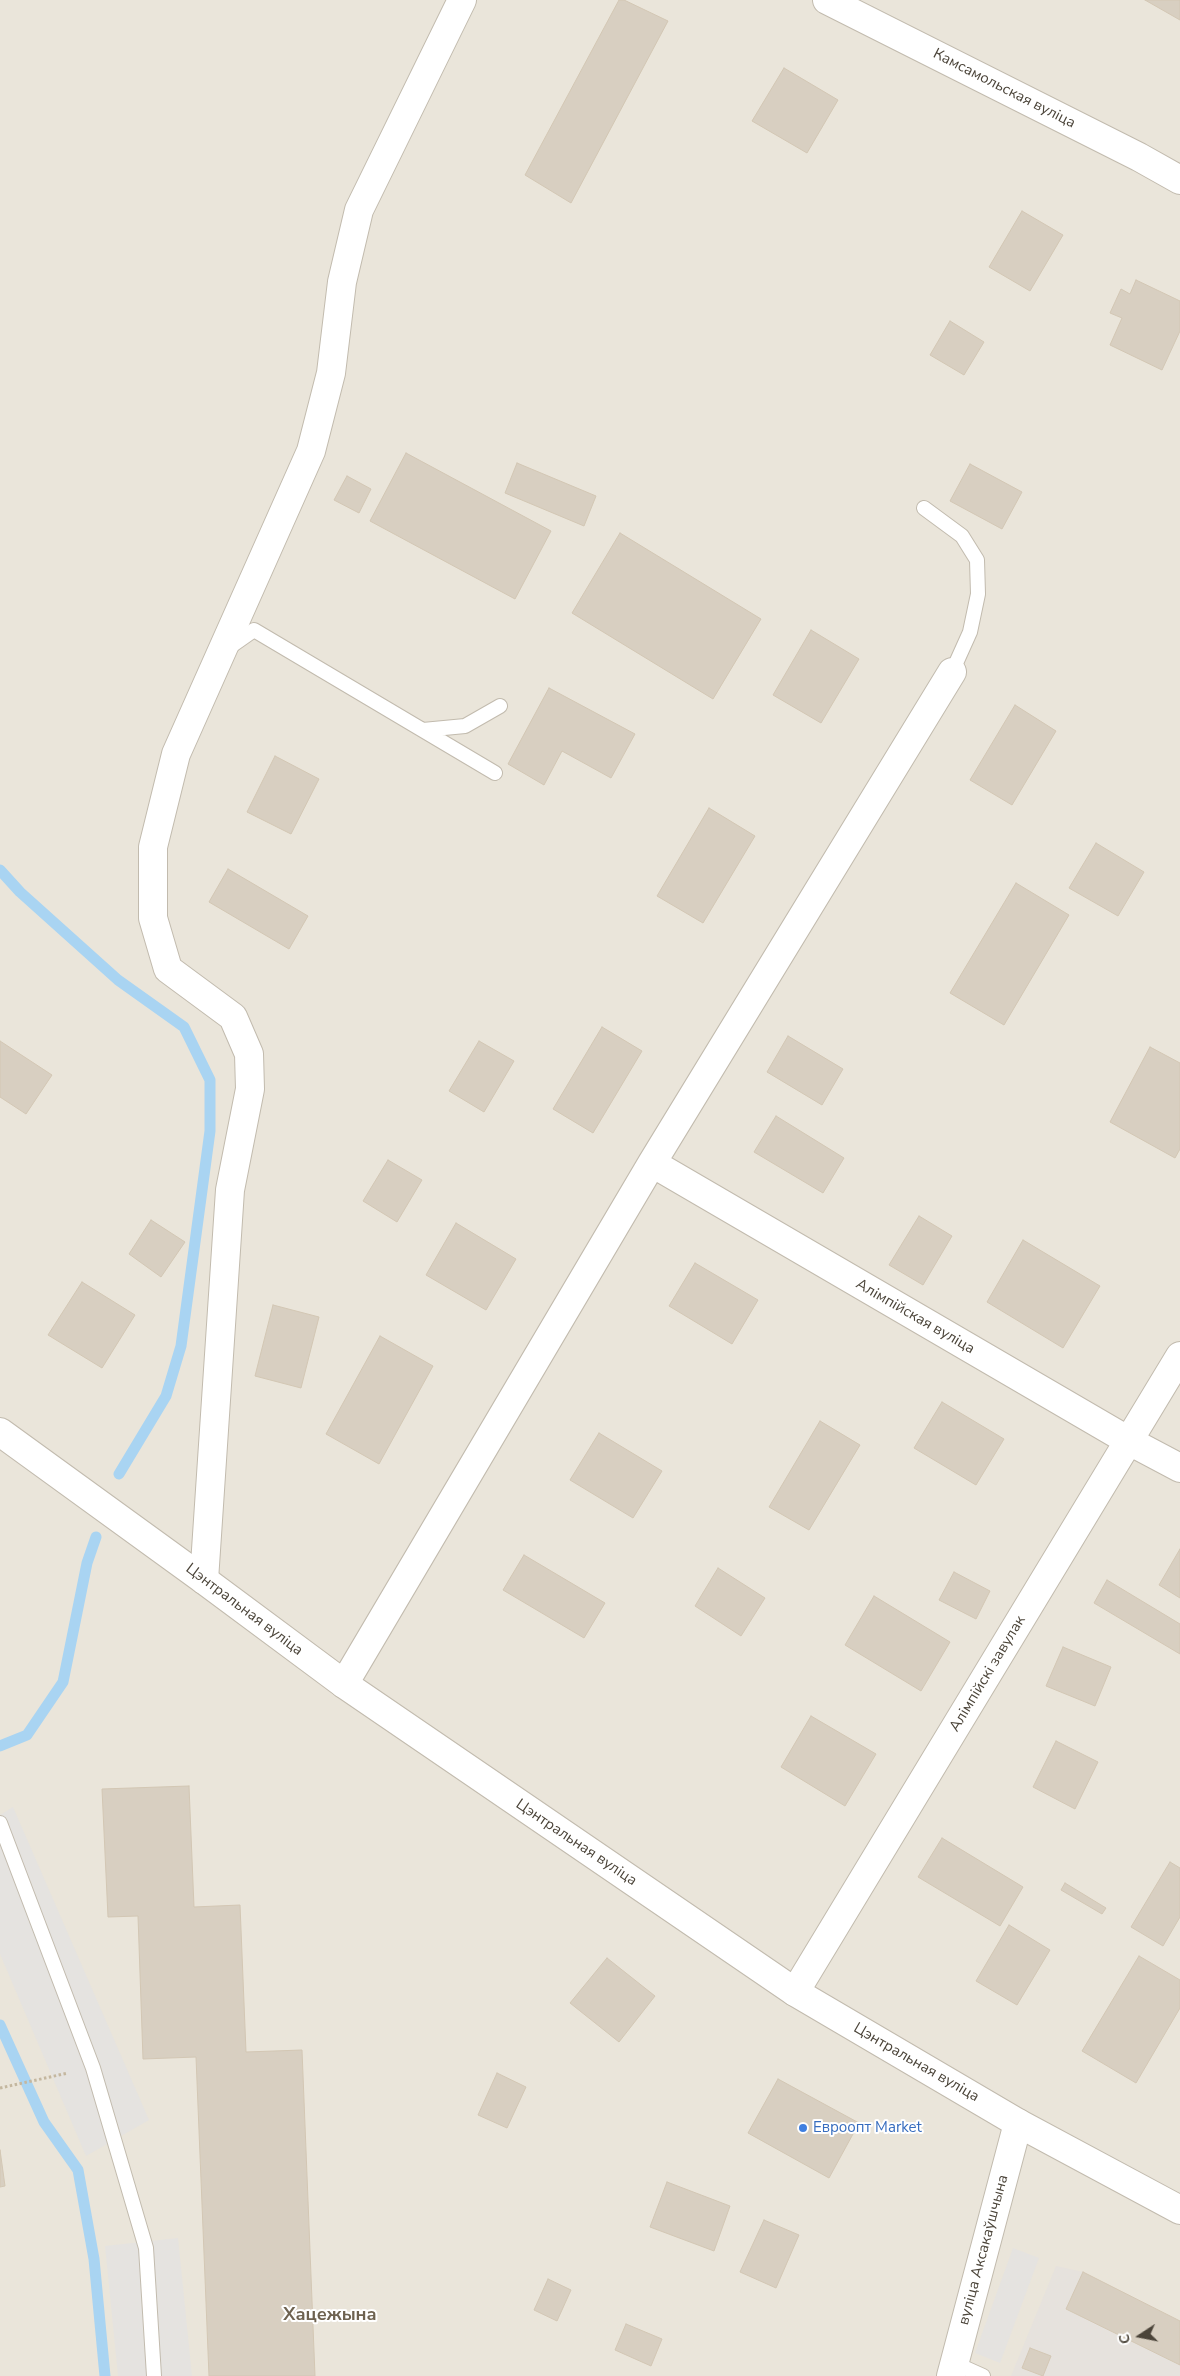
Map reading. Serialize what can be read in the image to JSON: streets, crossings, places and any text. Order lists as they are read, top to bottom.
{
  "streets": {
    "street": [
      "Камсамольская вуліца",
      "Алімпійская вуліца",
      "Цэнтральная вуліца",
      "Алімпійскі завулак",
      "вуліца Аксакаўшчына"
    ]
  },
  "crossings": [
    ["Алімпійская вуліца", "Алімпійскі завулак"],
    ["Цэнтральная вуліца", "Алімпійскі завулак"],
    ["Цэнтральная вуліца", "вуліца Аксакаўшчына"]
  ],
  "districts": ["Хацежына"],
  "places": ["Евроопт Market"],
  "north": "left"
}
